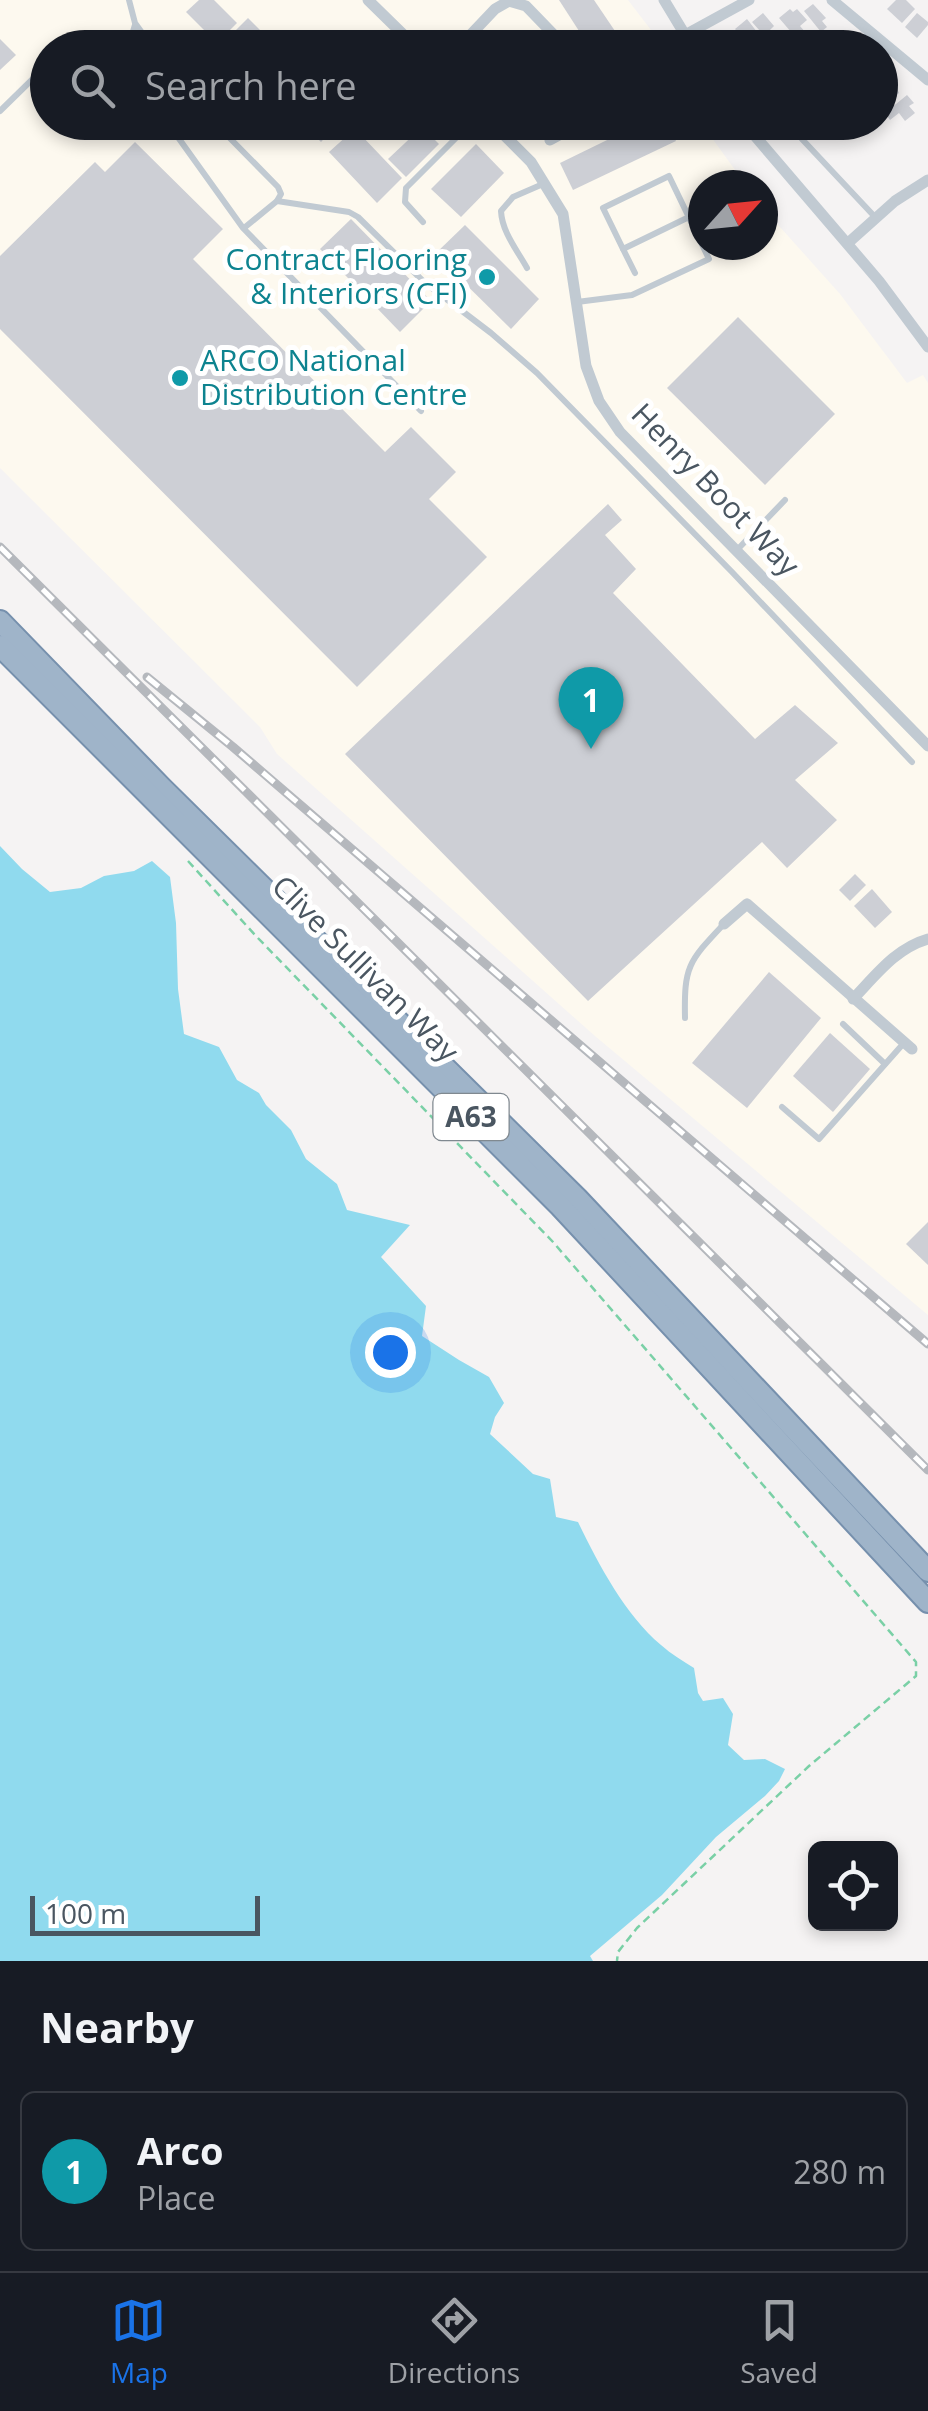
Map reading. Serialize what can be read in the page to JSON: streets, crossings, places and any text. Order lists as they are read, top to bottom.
{
  "streets": {
    "highway": ["Clive Sullivan Way", "A63"],
    "street": ["Henry Boot Way"]
  },
  "places": ["Contract Flooring & Interiors (CFI)", "ARCO National Distribution Centre"],
  "scale_bar": "100 m",
  "north": "top right",
  "page": {
    "search": "Search here",
    "pins": "1",
    "scale": "100 m",
    "heading": "Nearby",
    "list": [
      {
        "mark": "1",
        "name": "Arco",
        "note": "Place",
        "value": "280 m"
      }
    ],
    "nav": ["Map", "Directions", "Saved"]
  }
}
